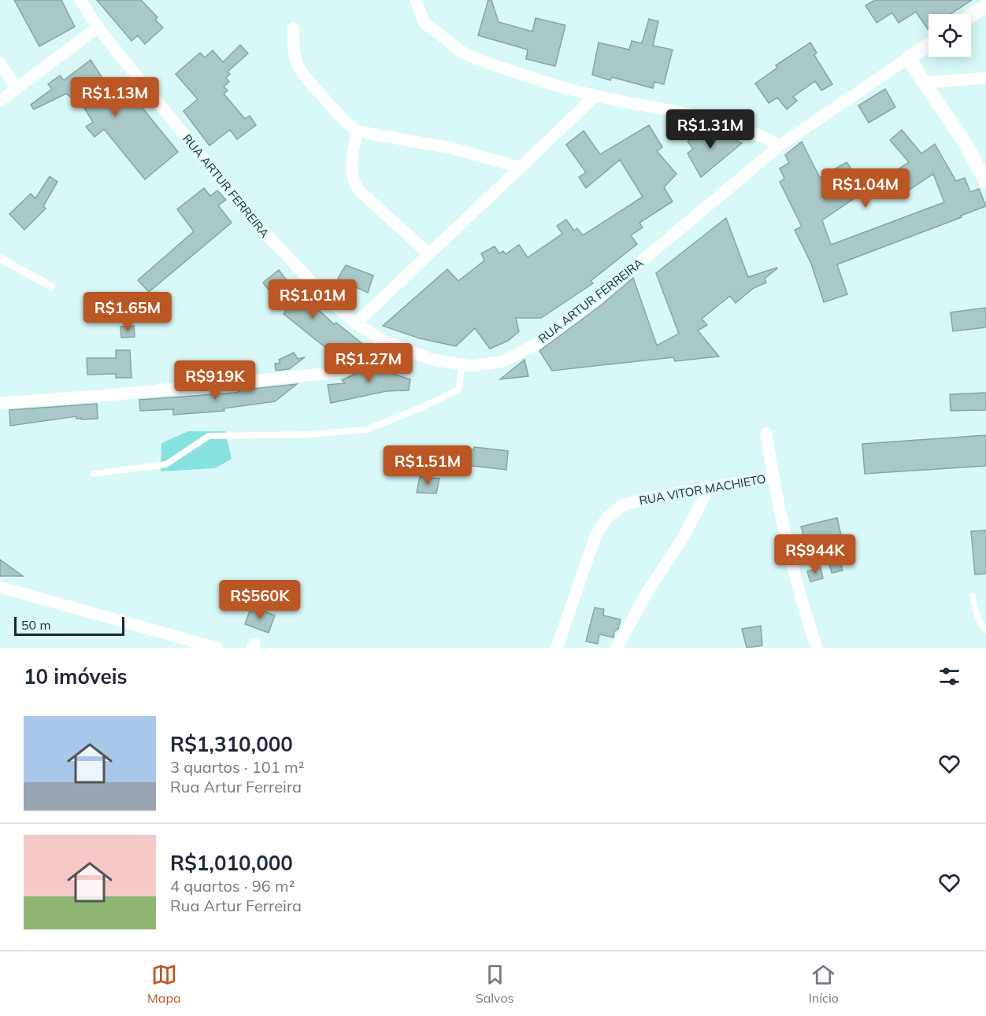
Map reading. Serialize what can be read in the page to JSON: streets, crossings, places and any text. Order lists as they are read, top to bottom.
{
  "streets": {
    "street": ["RUA ARTUR FERREIRA", "RUA VITOR MACHIETO"]
  },
  "scale_bar": "50 m",
  "page": {
    "price": [
      "R$1.13M",
      "R$1.31M",
      "R$1.04M",
      "R$1.01M",
      "R$1.65M",
      "R$1.27M",
      "R$919K",
      "R$1.51M",
      "R$944K",
      "R$560K"
    ],
    "scale": "50 m",
    "heading": "10 imóveis",
    "list": [
      {
        "name": "R$1,310,000",
        "note": "3 quartos · 101 m² · Rua Artur Ferreira"
      },
      {
        "name": "R$1,010,000",
        "note": "4 quartos · 96 m² · Rua Artur Ferreira"
      }
    ],
    "tabs": ["Mapa", "Salvos", "Início"]
  }
}
